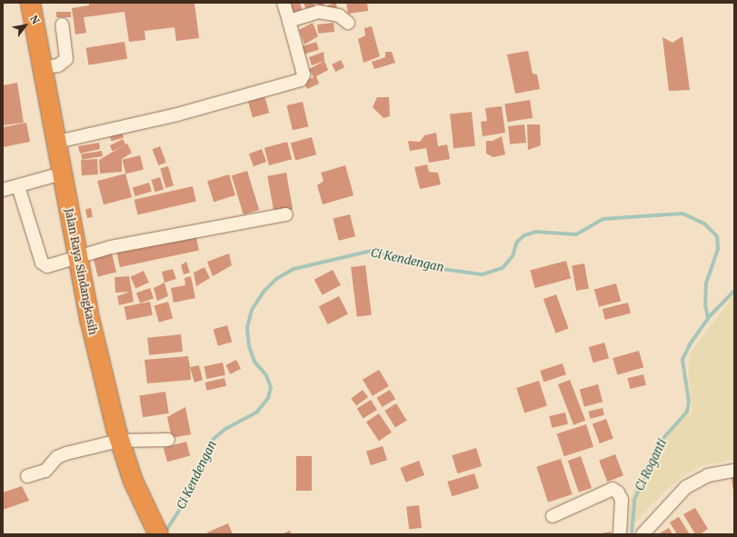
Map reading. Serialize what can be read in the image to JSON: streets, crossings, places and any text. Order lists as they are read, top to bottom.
{
  "streets": {
    "highway": ["Jalan Raya Sindangkasih"]
  },
  "water": ["Ci Kendengan", "Ci Roganti"],
  "north": "top right"
}
